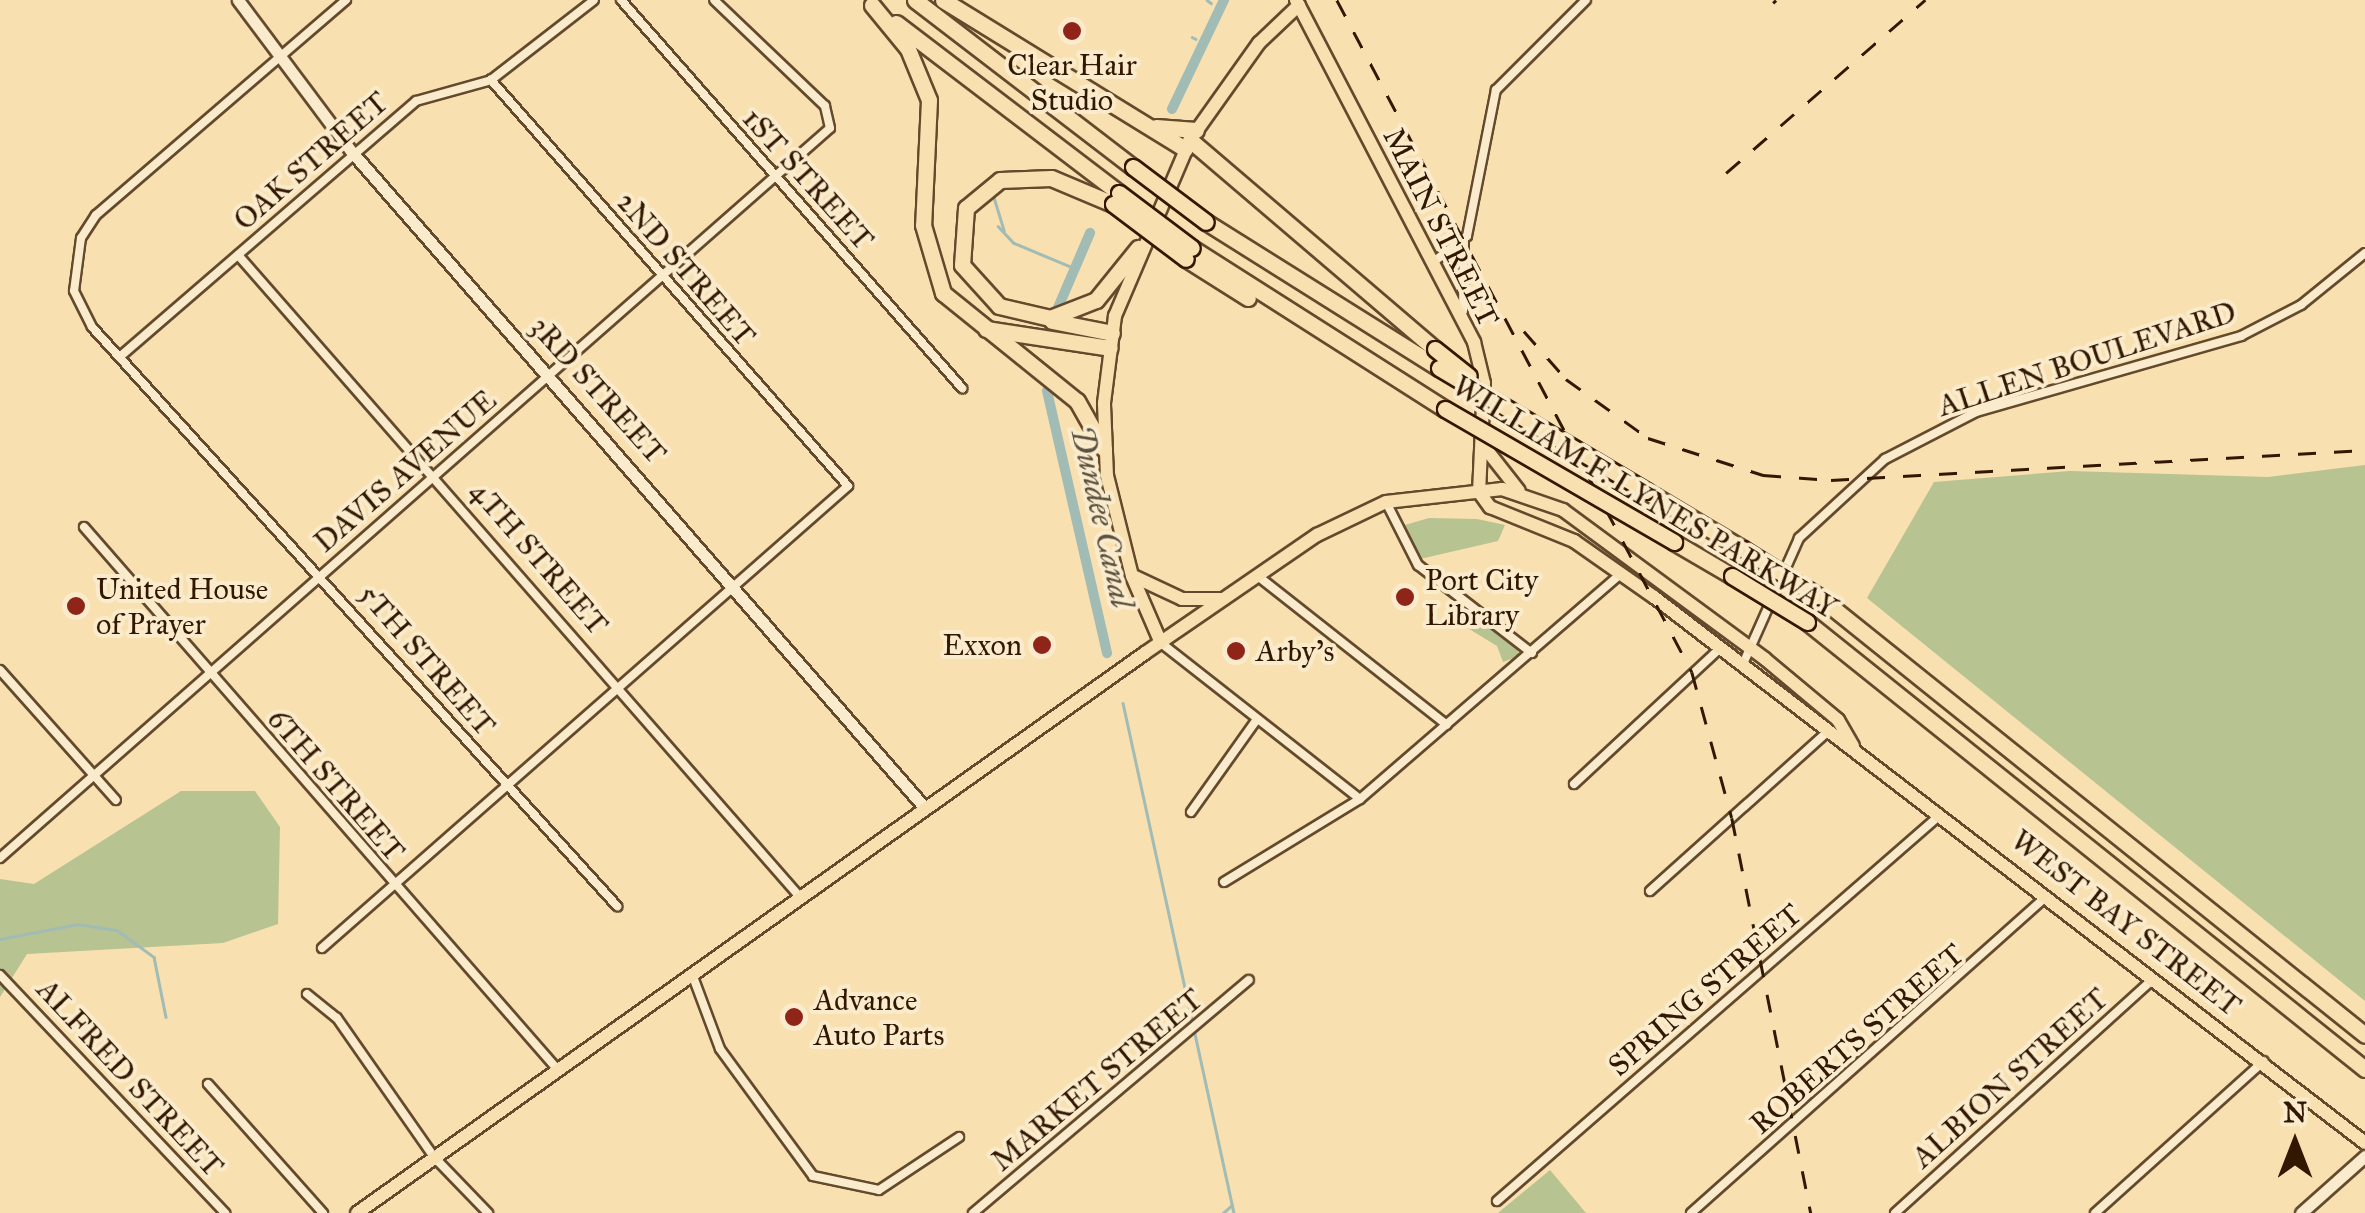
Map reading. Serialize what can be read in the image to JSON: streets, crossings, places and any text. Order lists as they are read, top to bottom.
{
  "streets": {
    "highway": ["WILLIAM F. LYNES PARKWAY"],
    "main road": ["MAIN STREET", "WEST BAY STREET"],
    "street": [
      "OAK STREET",
      "1ST STREET",
      "2ND STREET",
      "ALLEN BOULEVARD",
      "3RD STREET",
      "DAVIS AVENUE",
      "4TH STREET",
      "5TH STREET",
      "6TH STREET",
      "SPRING STREET",
      "ROBERTS STREET",
      "ALFRED STREET",
      "ALBION STREET",
      "MARKET STREET"
    ]
  },
  "crossings": [
    ["OAK STREET", "2ND STREET"],
    ["OAK STREET", "3RD STREET"],
    ["OAK STREET", "4TH STREET"],
    ["OAK STREET", "5TH STREET"],
    ["1ST STREET", "DAVIS AVENUE"],
    ["2ND STREET", "3RD STREET"],
    ["2ND STREET", "DAVIS AVENUE"],
    ["ALLEN BOULEVARD", "WEST BAY STREET"],
    ["3RD STREET", "DAVIS AVENUE"],
    ["3RD STREET", "5TH STREET"],
    ["DAVIS AVENUE", "4TH STREET"],
    ["DAVIS AVENUE", "5TH STREET"],
    ["DAVIS AVENUE", "6TH STREET"],
    ["WEST BAY STREET", "SPRING STREET"],
    ["WEST BAY STREET", "ROBERTS STREET"],
    ["WEST BAY STREET", "ALBION STREET"]
  ],
  "water": ["Dundee Canal"],
  "places": [
    "Clear Hair Studio",
    "Port City Library",
    "United House of Prayer",
    "Exxon",
    "Arby's",
    "Advance Auto Parts"
  ],
  "north": "top"
}
